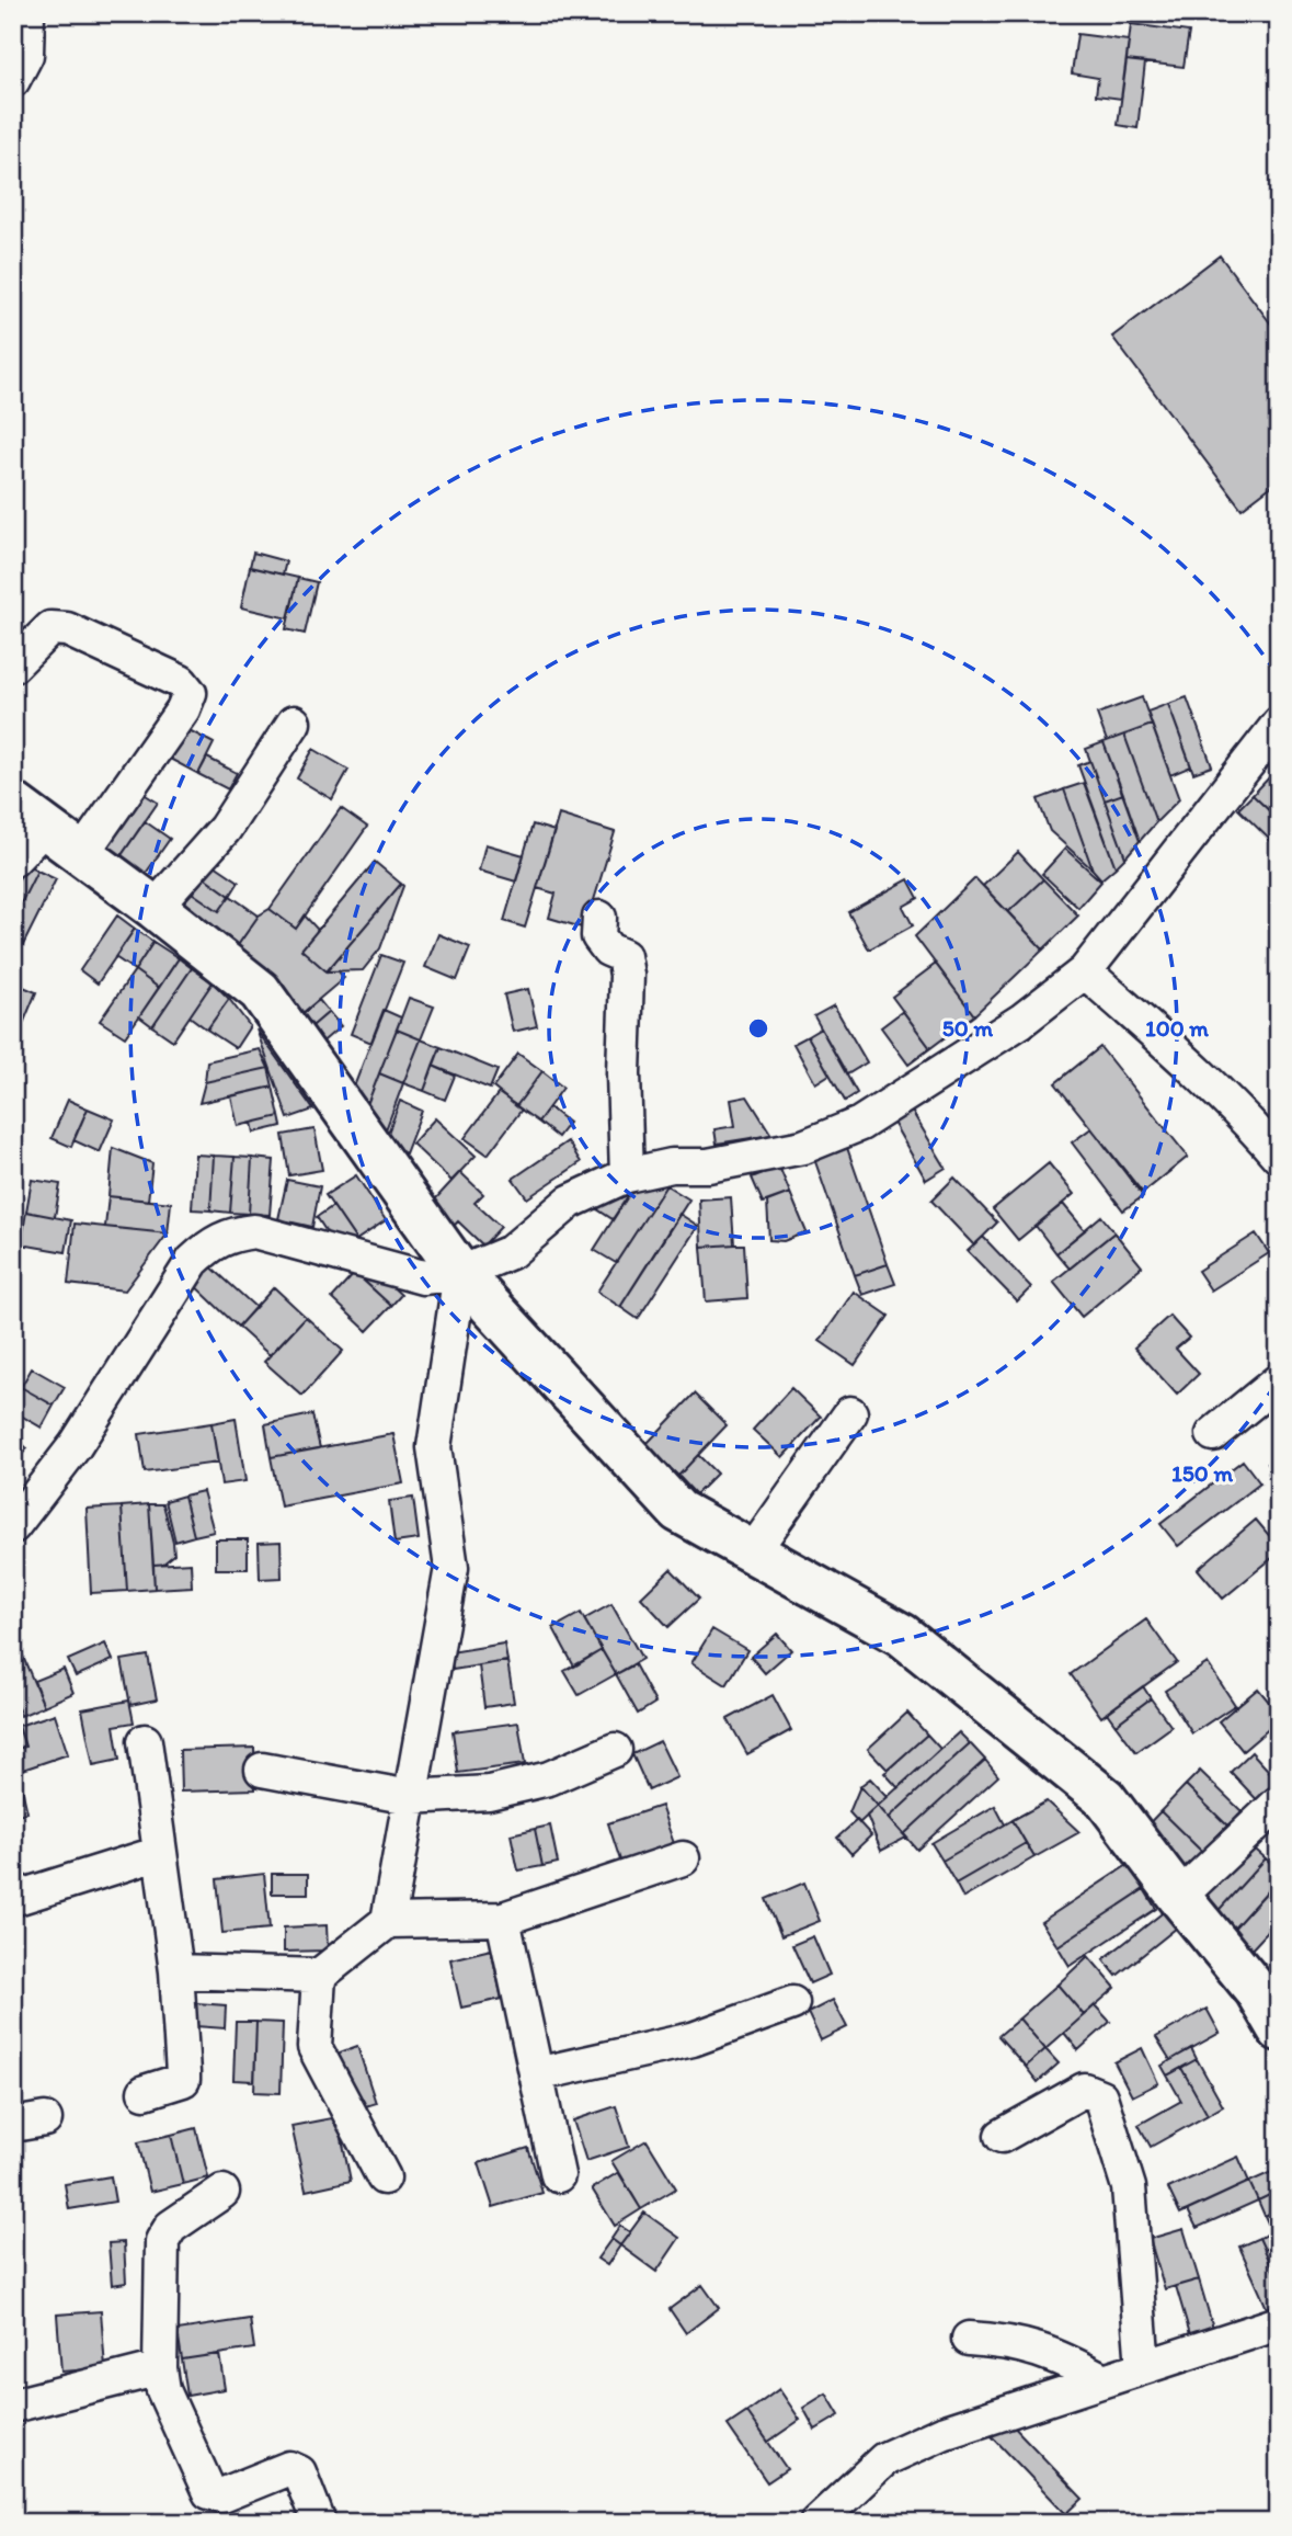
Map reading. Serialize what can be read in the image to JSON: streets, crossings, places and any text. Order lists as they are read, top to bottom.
{
  "rings": ["50 m", "100 m", "150 m"]
}
